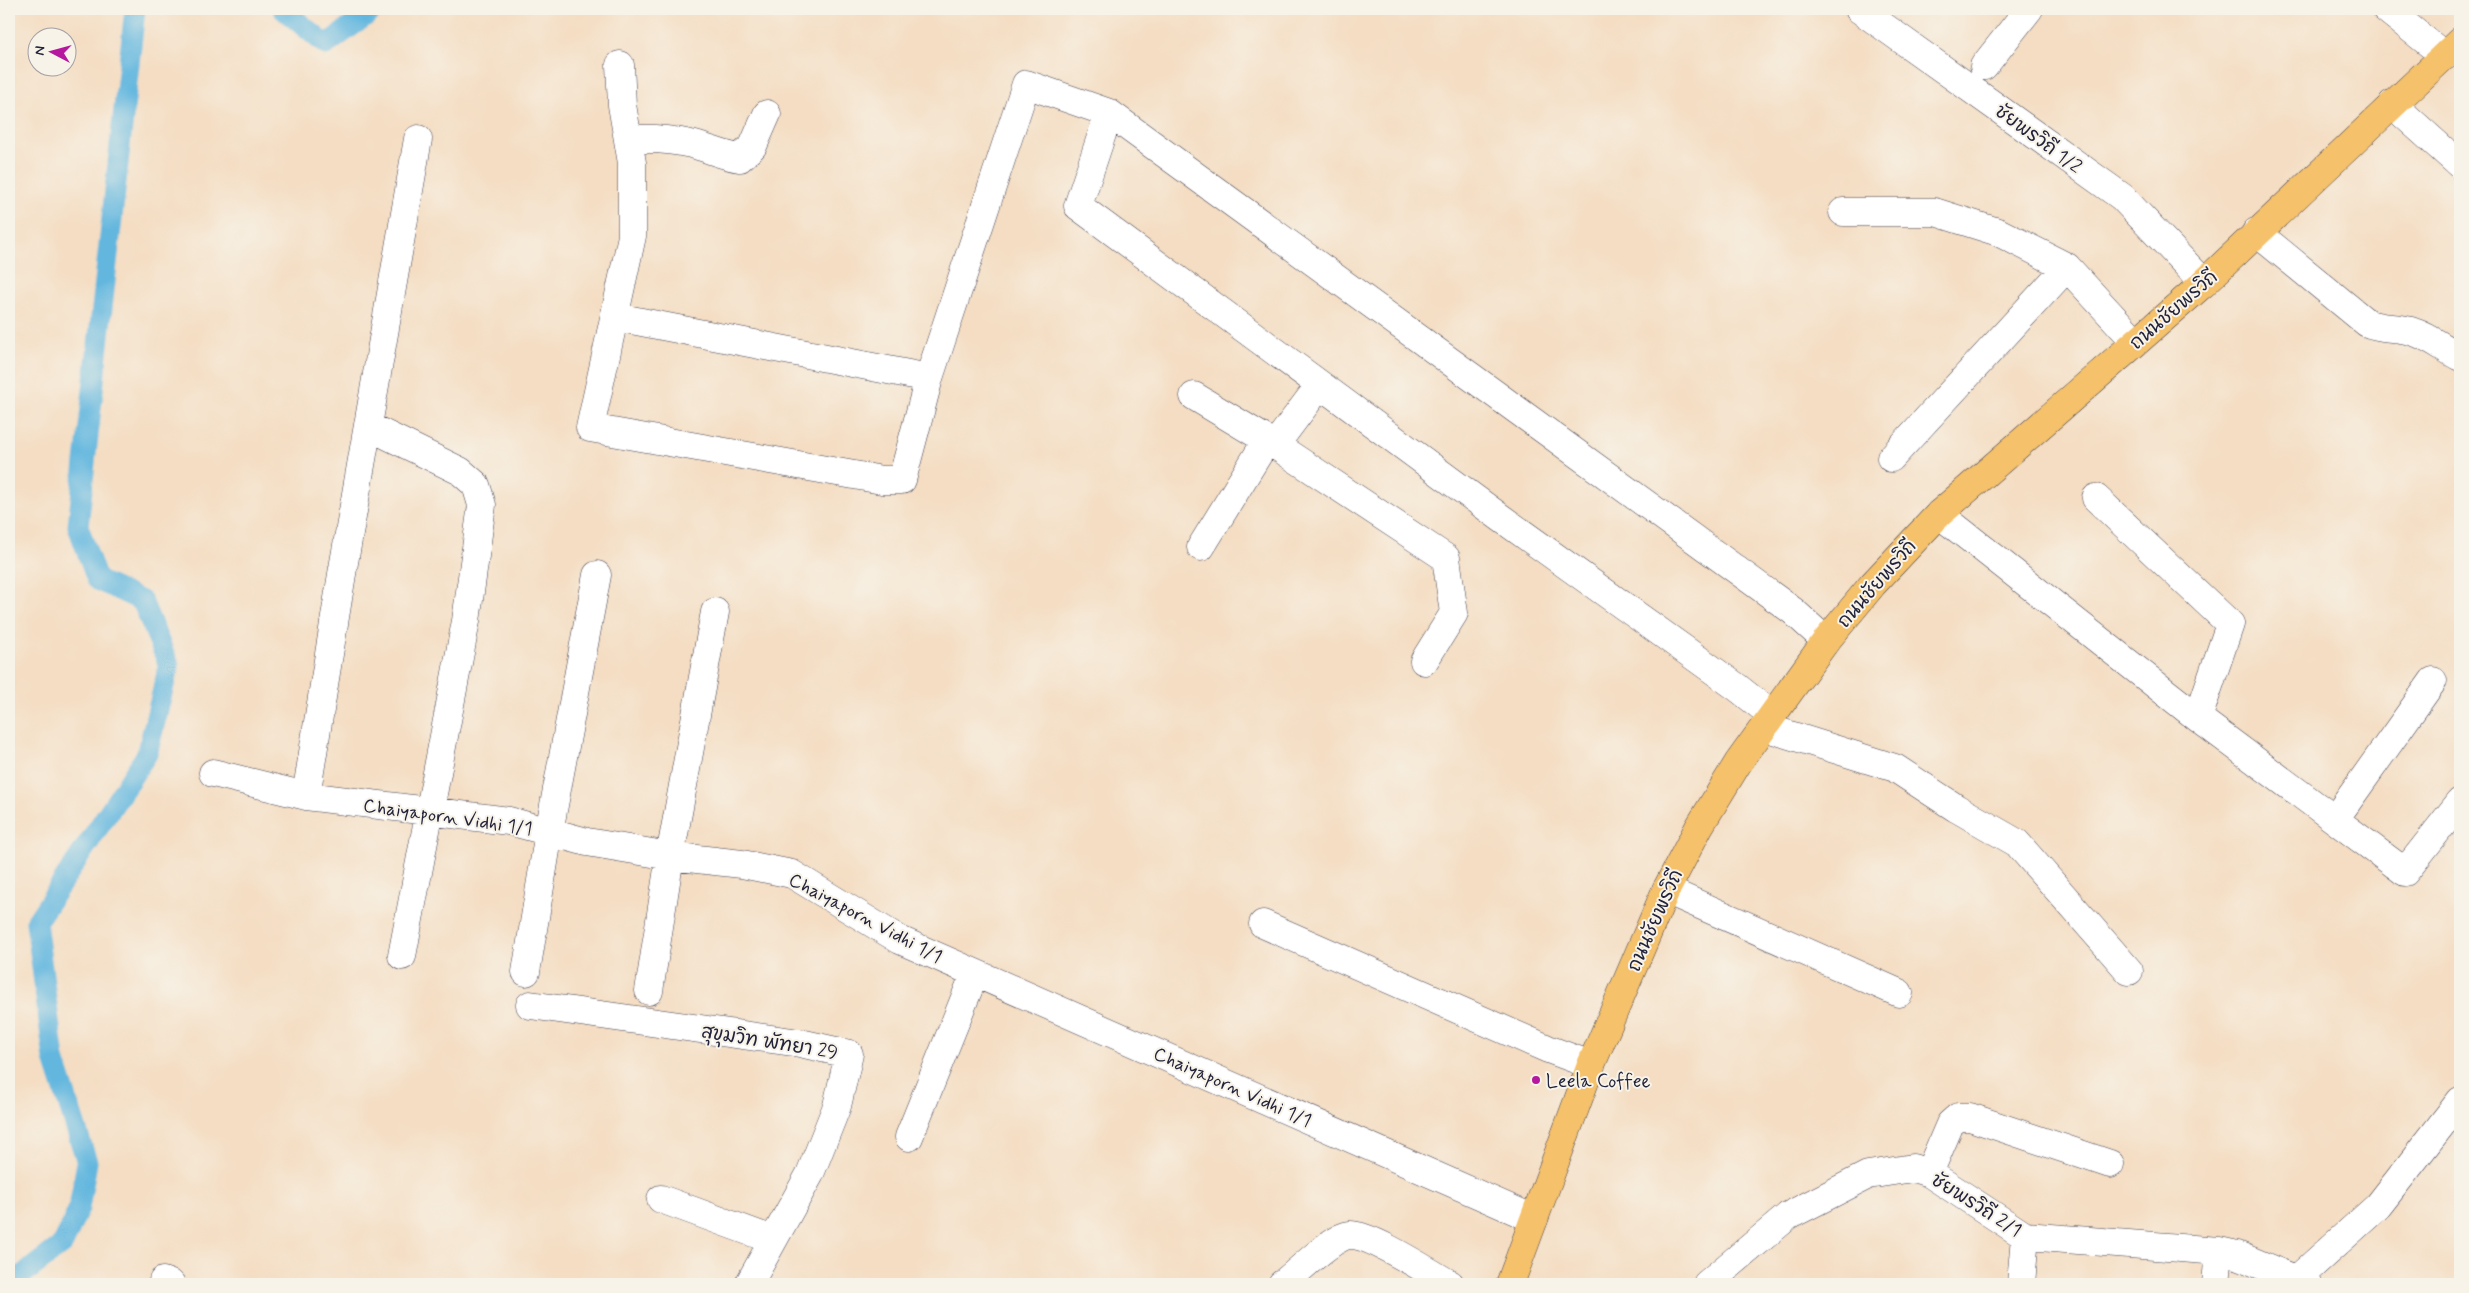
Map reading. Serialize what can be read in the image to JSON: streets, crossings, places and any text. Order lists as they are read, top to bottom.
{
  "streets": {
    "main road": ["ถนนชัยพรวิถี"],
    "street": [
      "ชัยพรวิถี 1/2",
      "Chaiyaporn Vidhi 1/1",
      "สุขุมวิท พัทยา 29",
      "ชัยพรวิถี 2/1"
    ]
  },
  "crossings": [
    ["ชัยพรวิถี 1/2", "ถนนชัยพรวิถี"],
    ["ถนนชัยพรวิถี", "Chaiyaporn Vidhi 1/1"]
  ],
  "places": ["Leela Coffee"],
  "north": "left"
}
